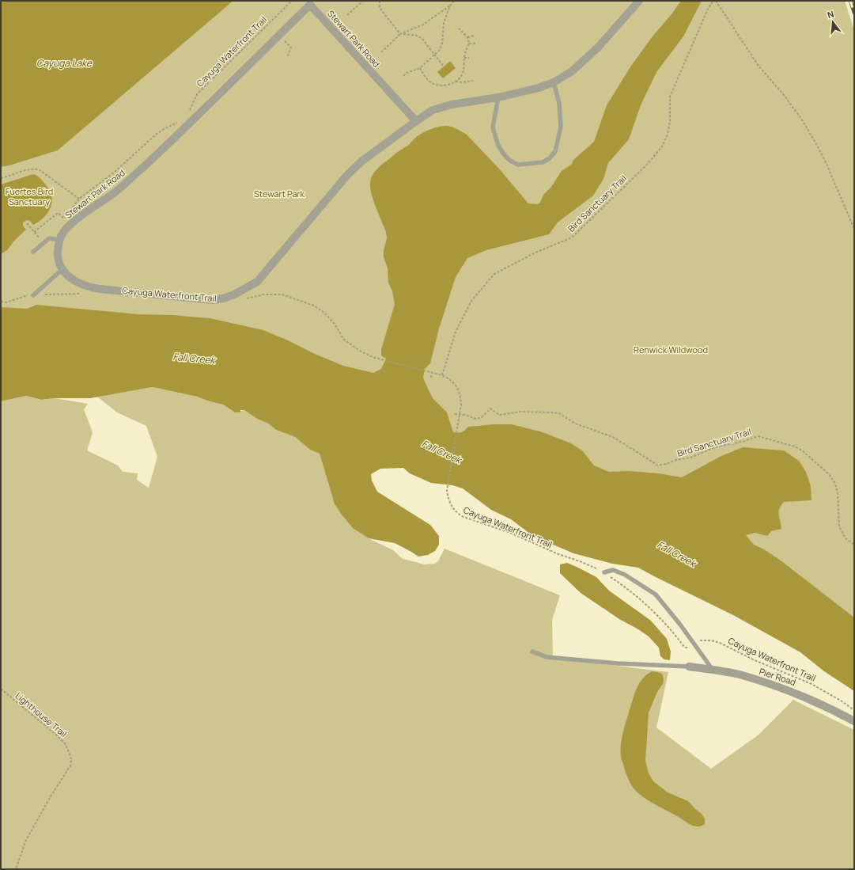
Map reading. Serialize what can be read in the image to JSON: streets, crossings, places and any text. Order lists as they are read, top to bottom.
{
  "streets": {
    "street": ["Stewart Park Road", "Pier Road"],
    "path": ["Cayuga Waterfront Trail", "Bird Sanctuary Trail", "Lighthouse Trail"]
  },
  "crossings": [
    ["Cayuga Waterfront Trail", "Bird Sanctuary Trail"]
  ],
  "water": ["Cayuga Lake", "Fall Creek"],
  "parks": ["Fuertes Bird Sanctuary", "Stewart Park", "Renwick Wildwood"],
  "north": "top"
}
